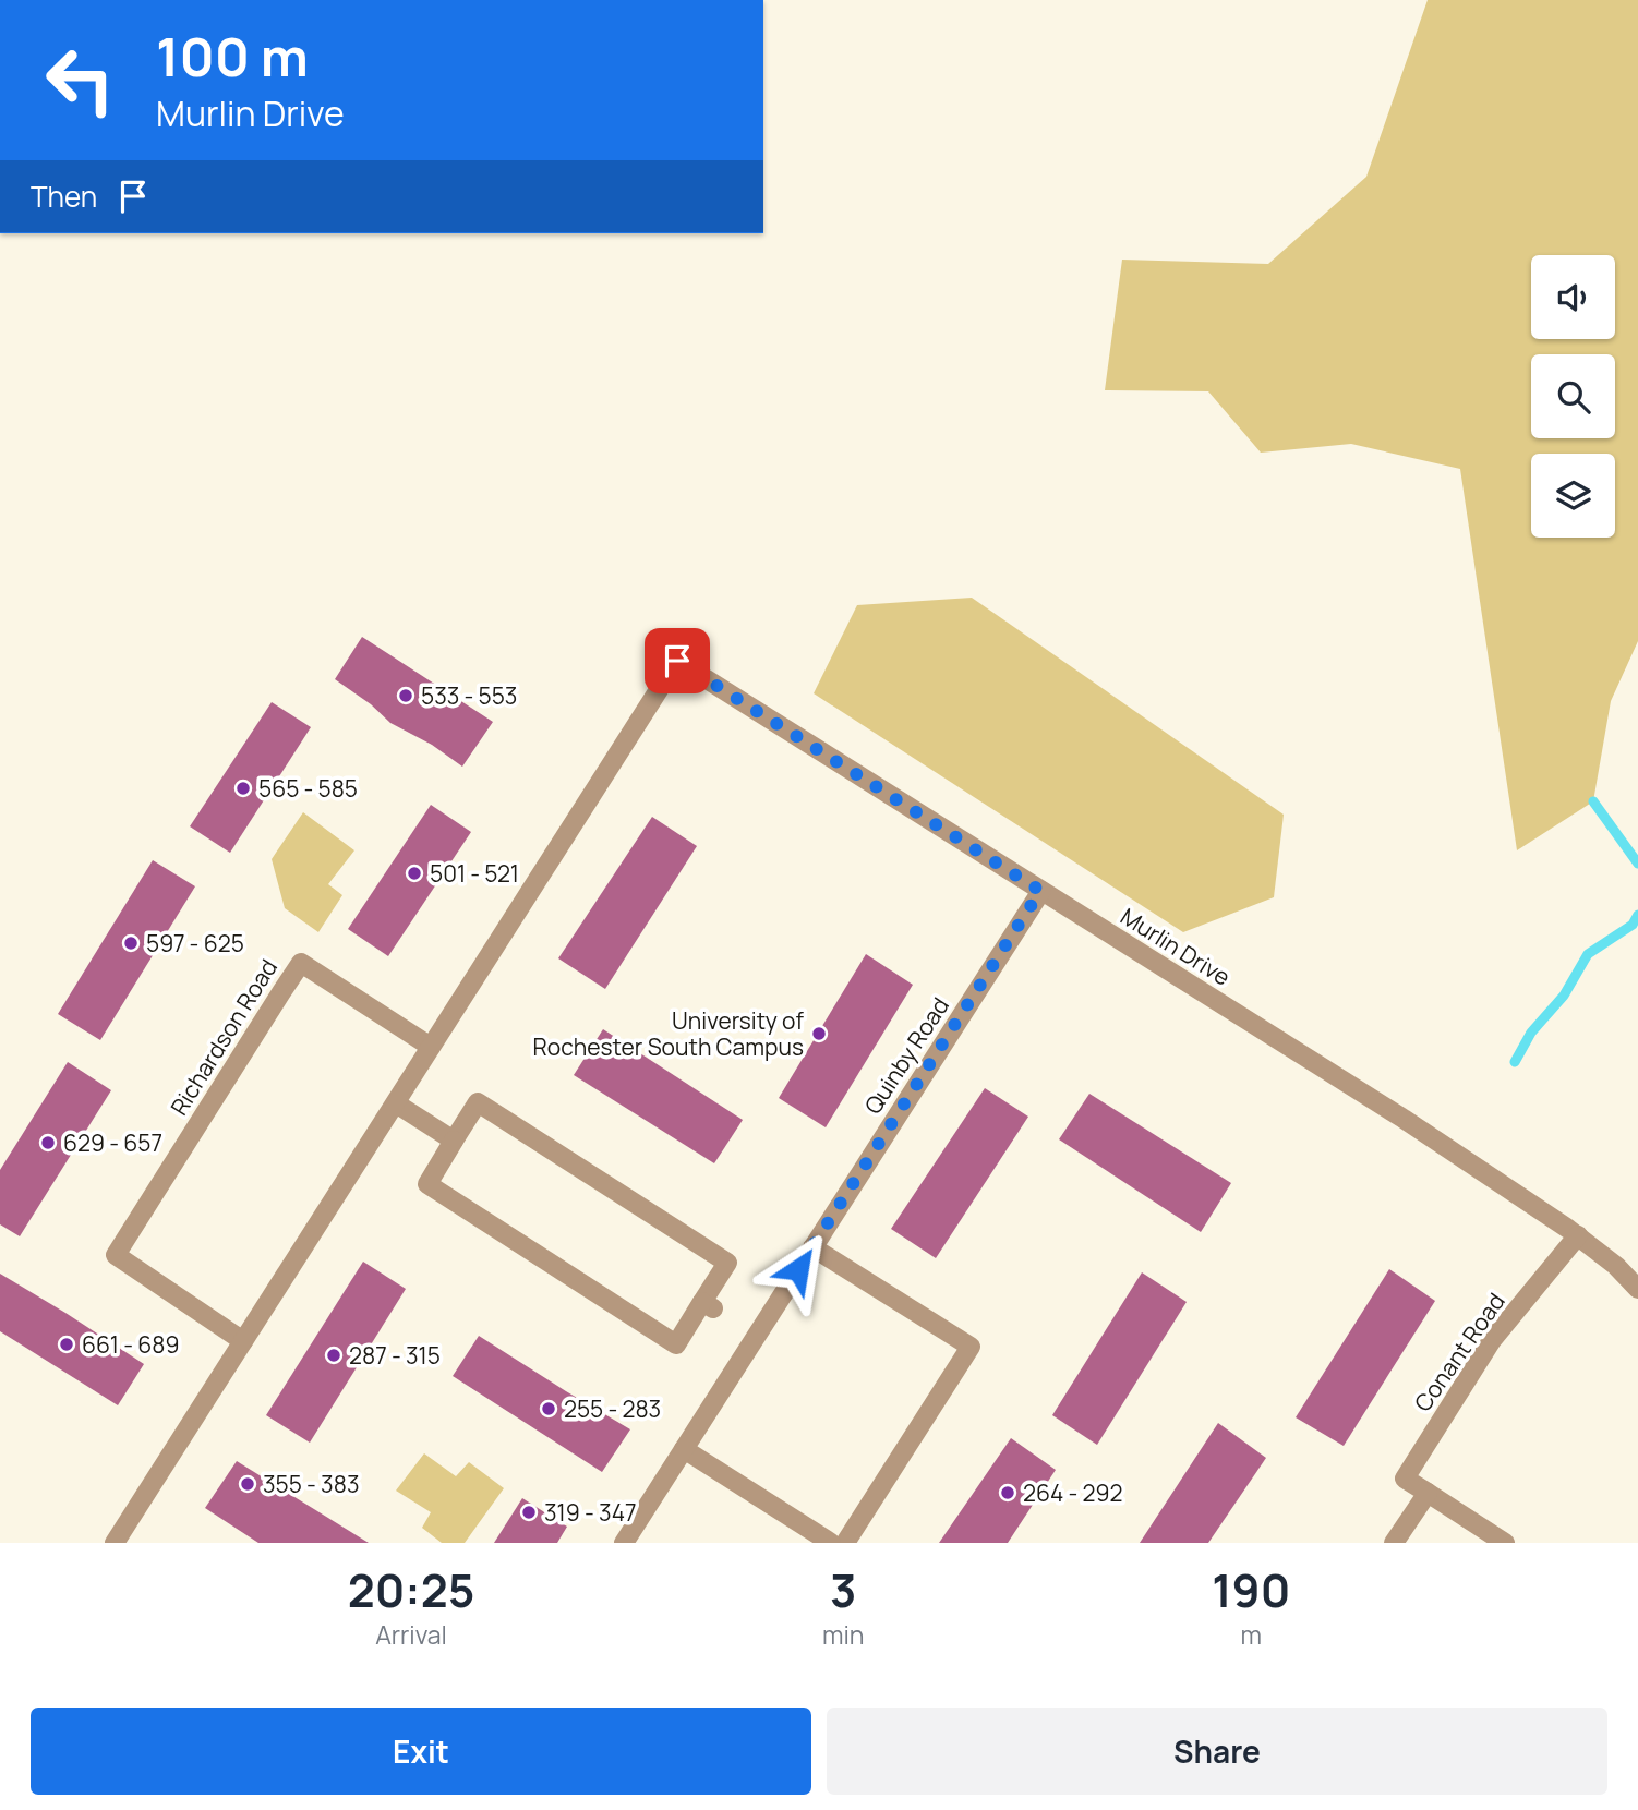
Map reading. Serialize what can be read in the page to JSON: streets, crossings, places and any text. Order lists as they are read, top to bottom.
{
  "streets": {
    "street": [
      "Murlin Drive",
      "Richardson Road",
      "Quinby Road",
      "Conant Road"
    ]
  },
  "crossings": [
    ["Murlin Drive", "Richardson Road"],
    ["Murlin Drive", "Quinby Road"],
    ["Murlin Drive", "Conant Road"]
  ],
  "places": [
    "533 - 553",
    "565 - 585",
    "501 - 521",
    "597 - 625",
    "University of Rochester South Campus",
    "629 - 657",
    "661 - 689",
    "287 - 315",
    "255 - 283",
    "355 - 383",
    "264 - 292",
    "319 - 347"
  ],
  "page": {
    "turn": ["100 m", "Murlin Drive"],
    "then": "Then",
    "eta": [
      "20:25",
      "Arrival",
      "3",
      "min",
      "190",
      "m"
    ],
    "buttons": ["Exit", "Share"]
  }
}
